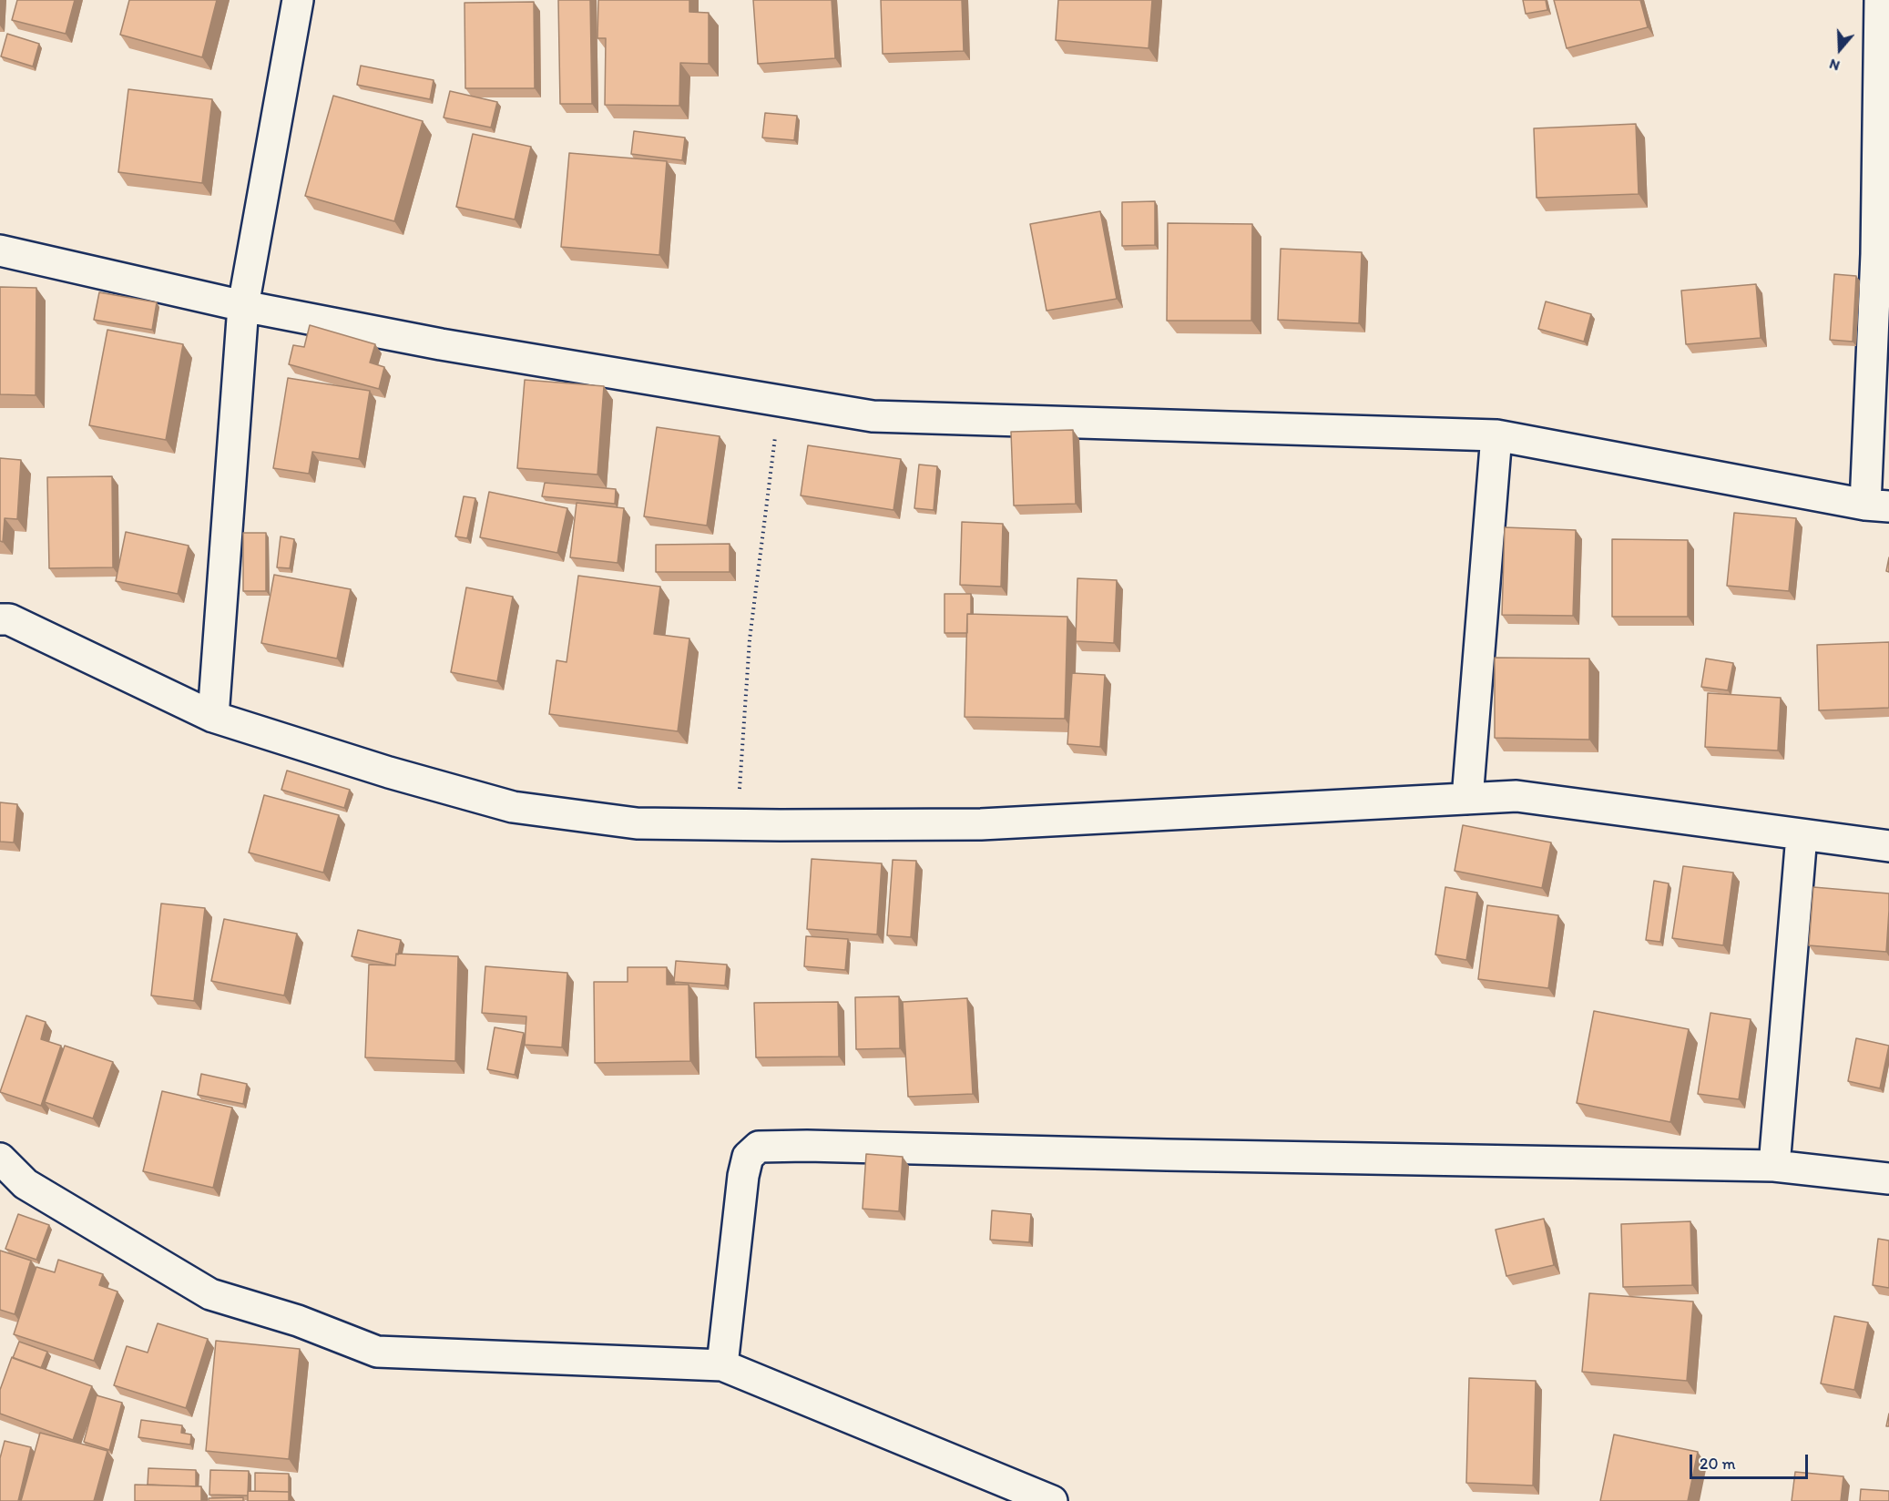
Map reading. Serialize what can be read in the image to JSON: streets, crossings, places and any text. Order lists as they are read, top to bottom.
{
  "scale_bar": "20 m",
  "north": "bottom"
}
